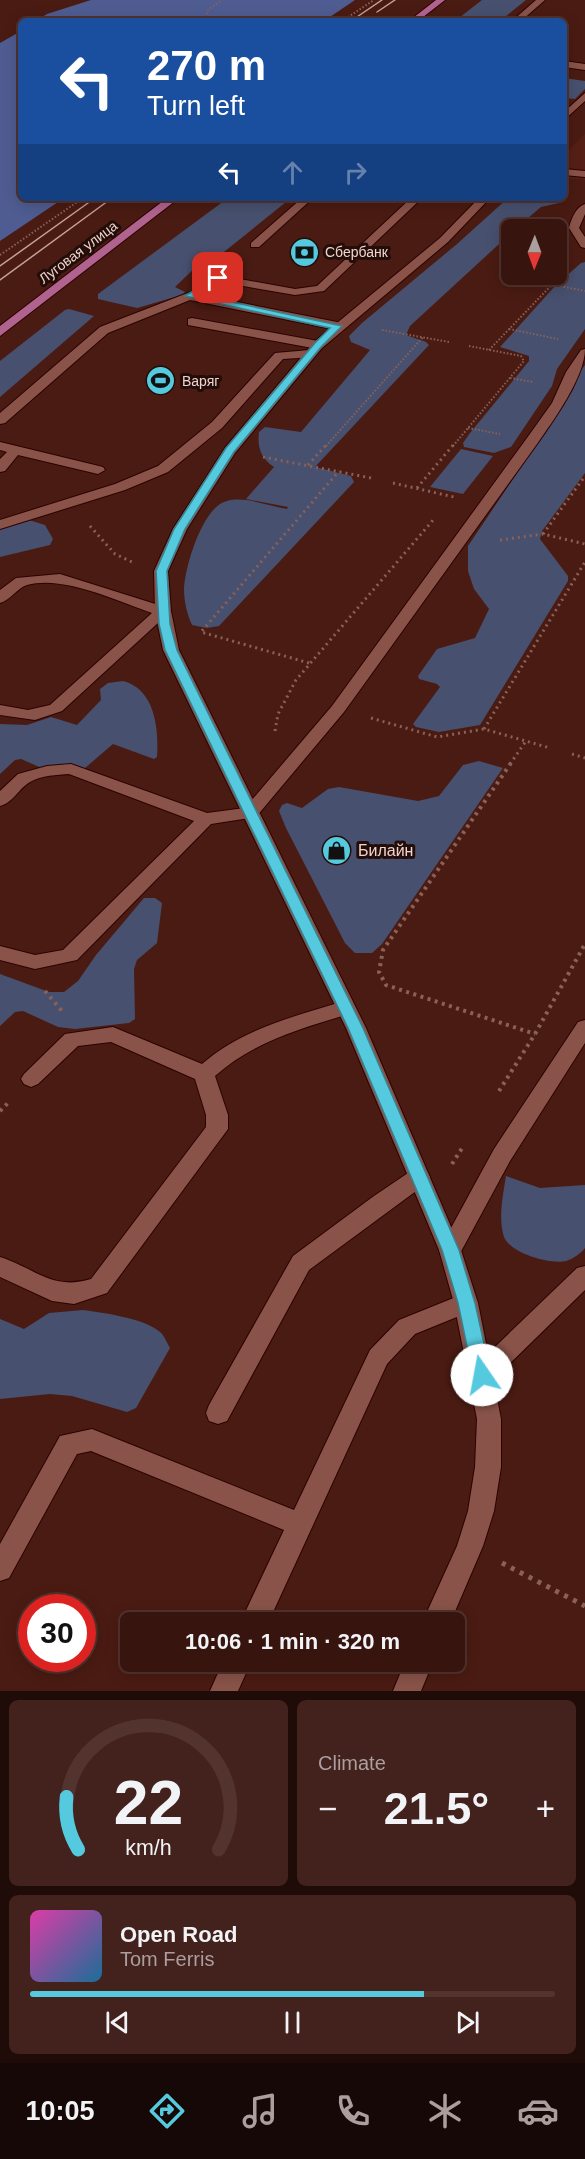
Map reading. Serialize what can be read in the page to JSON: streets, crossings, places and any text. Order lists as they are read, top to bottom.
{
  "streets": {
    "main road": ["Луговая улица"]
  },
  "places": {
    "bank": ["Сбербанк"],
    "sports": ["Варяг"],
    "shop": ["Билайн"]
  },
  "north": "bottom",
  "page": {
    "turn": ["270 m", "Turn left"],
    "limit": "30",
    "trip": "10:06 · 1 min · 320 m",
    "tile": "Climate",
    "heat": ["−", "21.5°", "+"],
    "song": ["Open Road", "Tom Ferris"],
    "tabs": "10:05",
    "gauge": ["22", "km/h"]
  }
}
